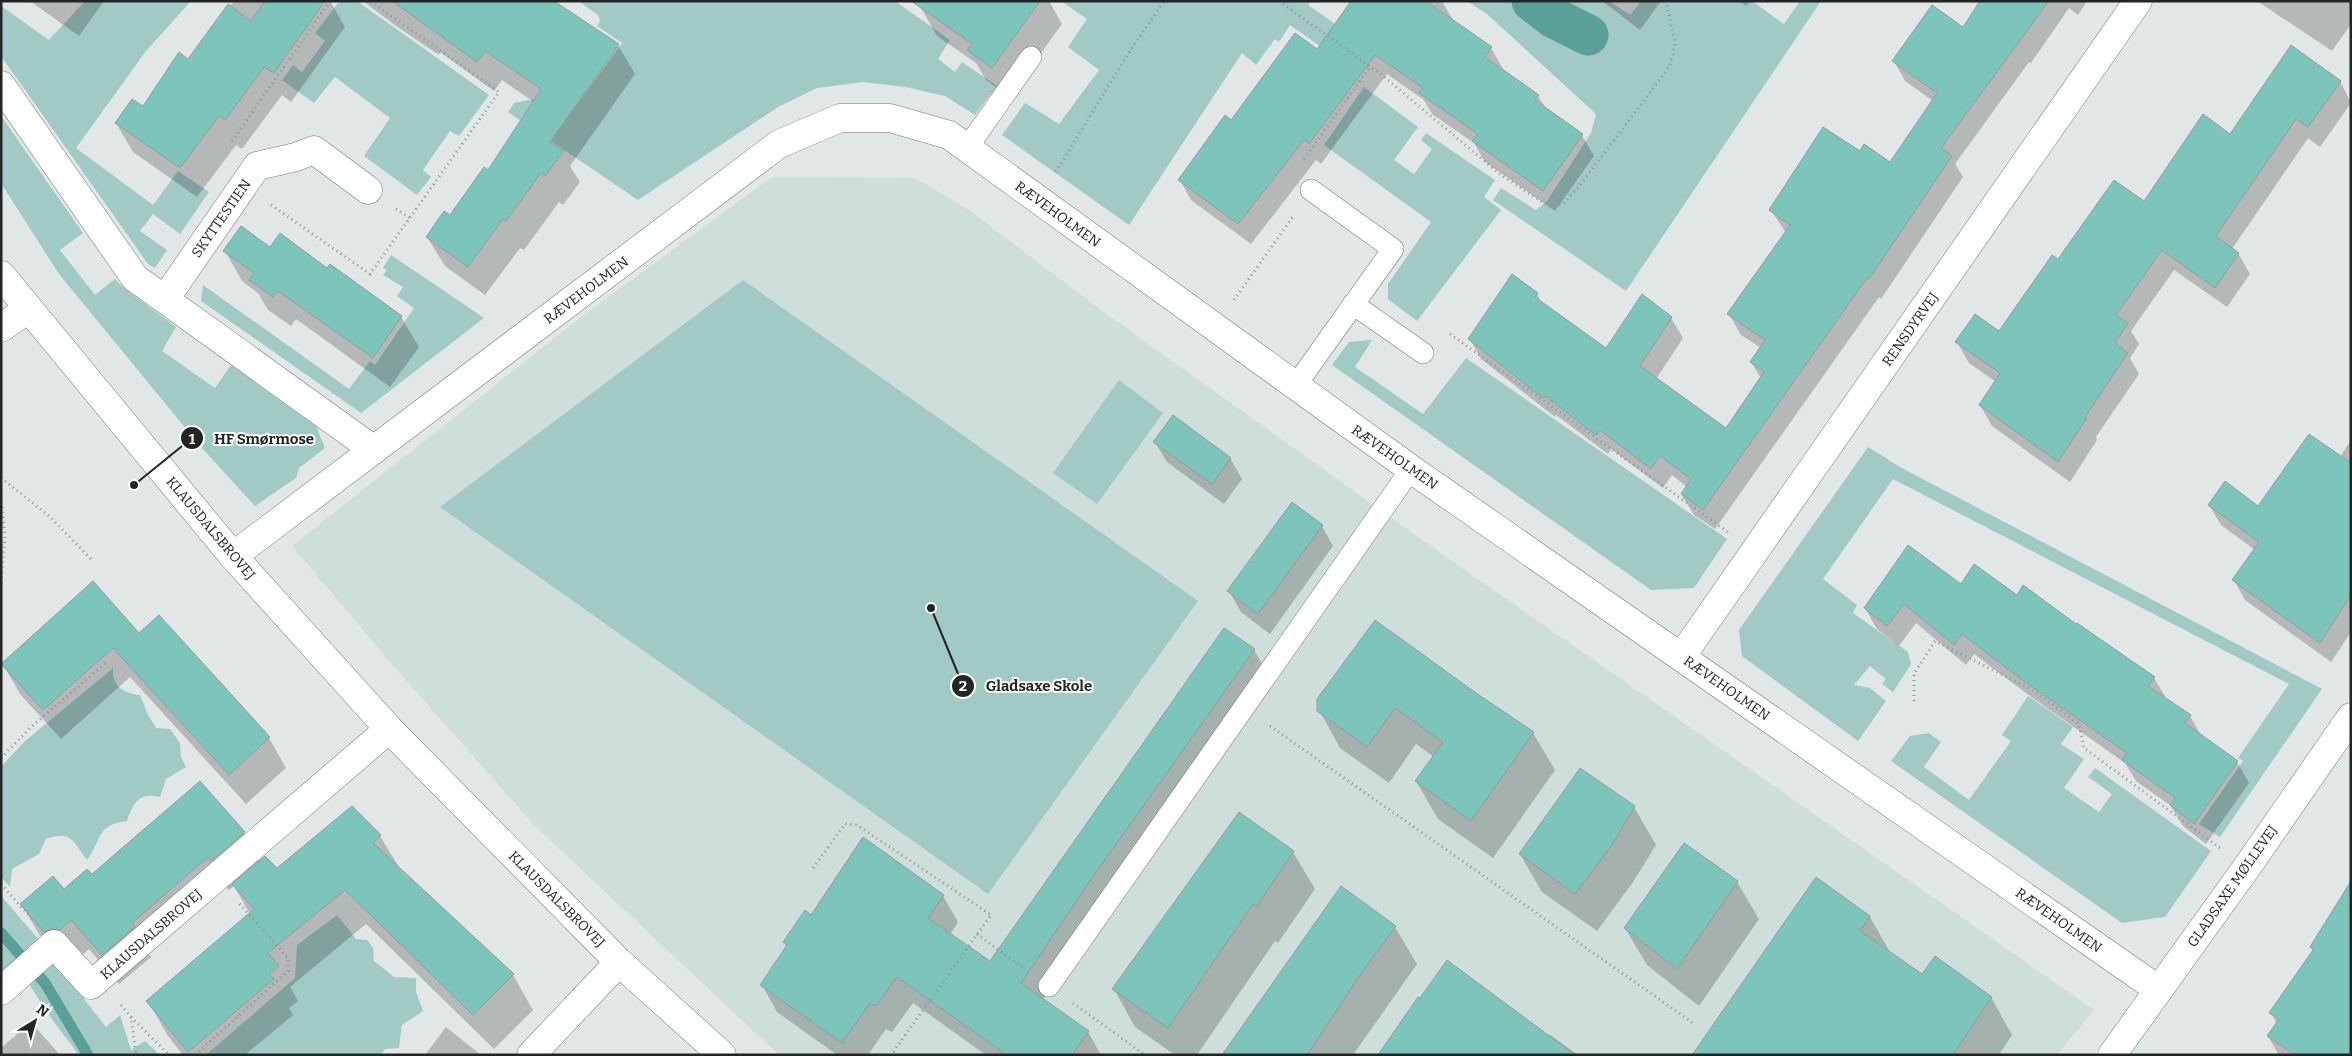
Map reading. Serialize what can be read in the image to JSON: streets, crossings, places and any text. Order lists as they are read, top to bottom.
{
  "streets": {
    "street": [
      "RÆVEHOLMEN",
      "SKYTTESTIEN",
      "RENSDYRVEJ",
      "KLAUSDALSBROVEJ",
      "GLADSAXE MØLLEVEJ"
    ]
  },
  "crossings": [
    ["RÆVEHOLMEN", "RENSDYRVEJ"],
    ["RÆVEHOLMEN", "KLAUSDALSBROVEJ"],
    ["RÆVEHOLMEN", "GLADSAXE MØLLEVEJ"]
  ],
  "places": ["HF Smørmose", "Gladsaxe Skole"],
  "north": "top right"
}
